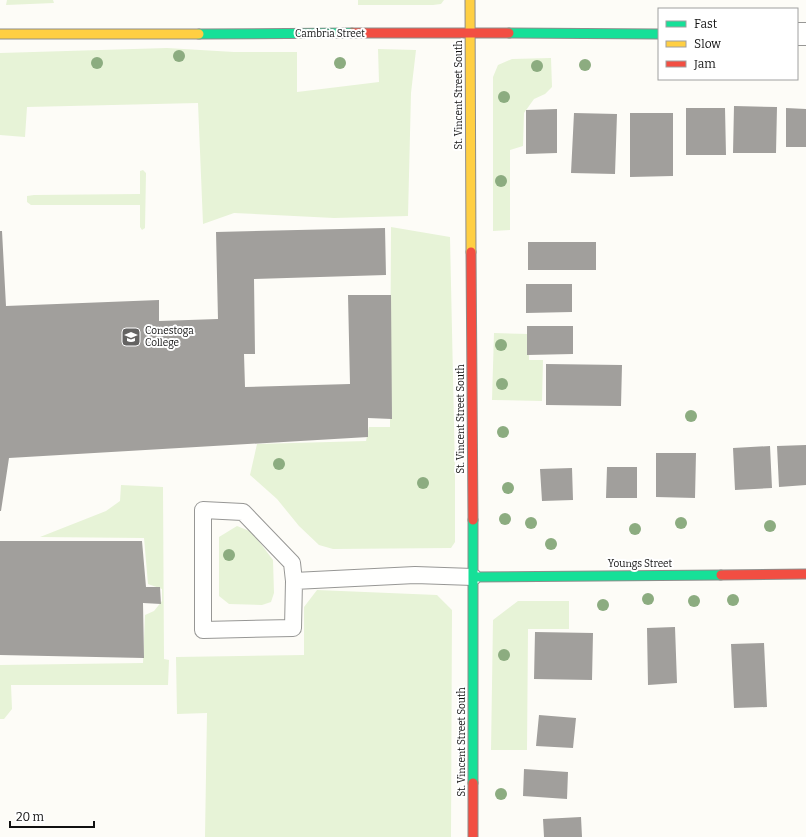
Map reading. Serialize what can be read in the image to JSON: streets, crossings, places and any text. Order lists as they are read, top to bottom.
{
  "streets": {
    "street": ["Cambria Street", "St. Vincent Street South", "Youngs Street"]
  },
  "crossings": [
    ["Cambria Street", "St. Vincent Street South"],
    ["St. Vincent Street South", "Youngs Street"]
  ],
  "places": {
    "school or university": ["Conestoga College"]
  },
  "legend": ["Fast", "Slow", "Jam"],
  "scale_bar": "20 m"
}
